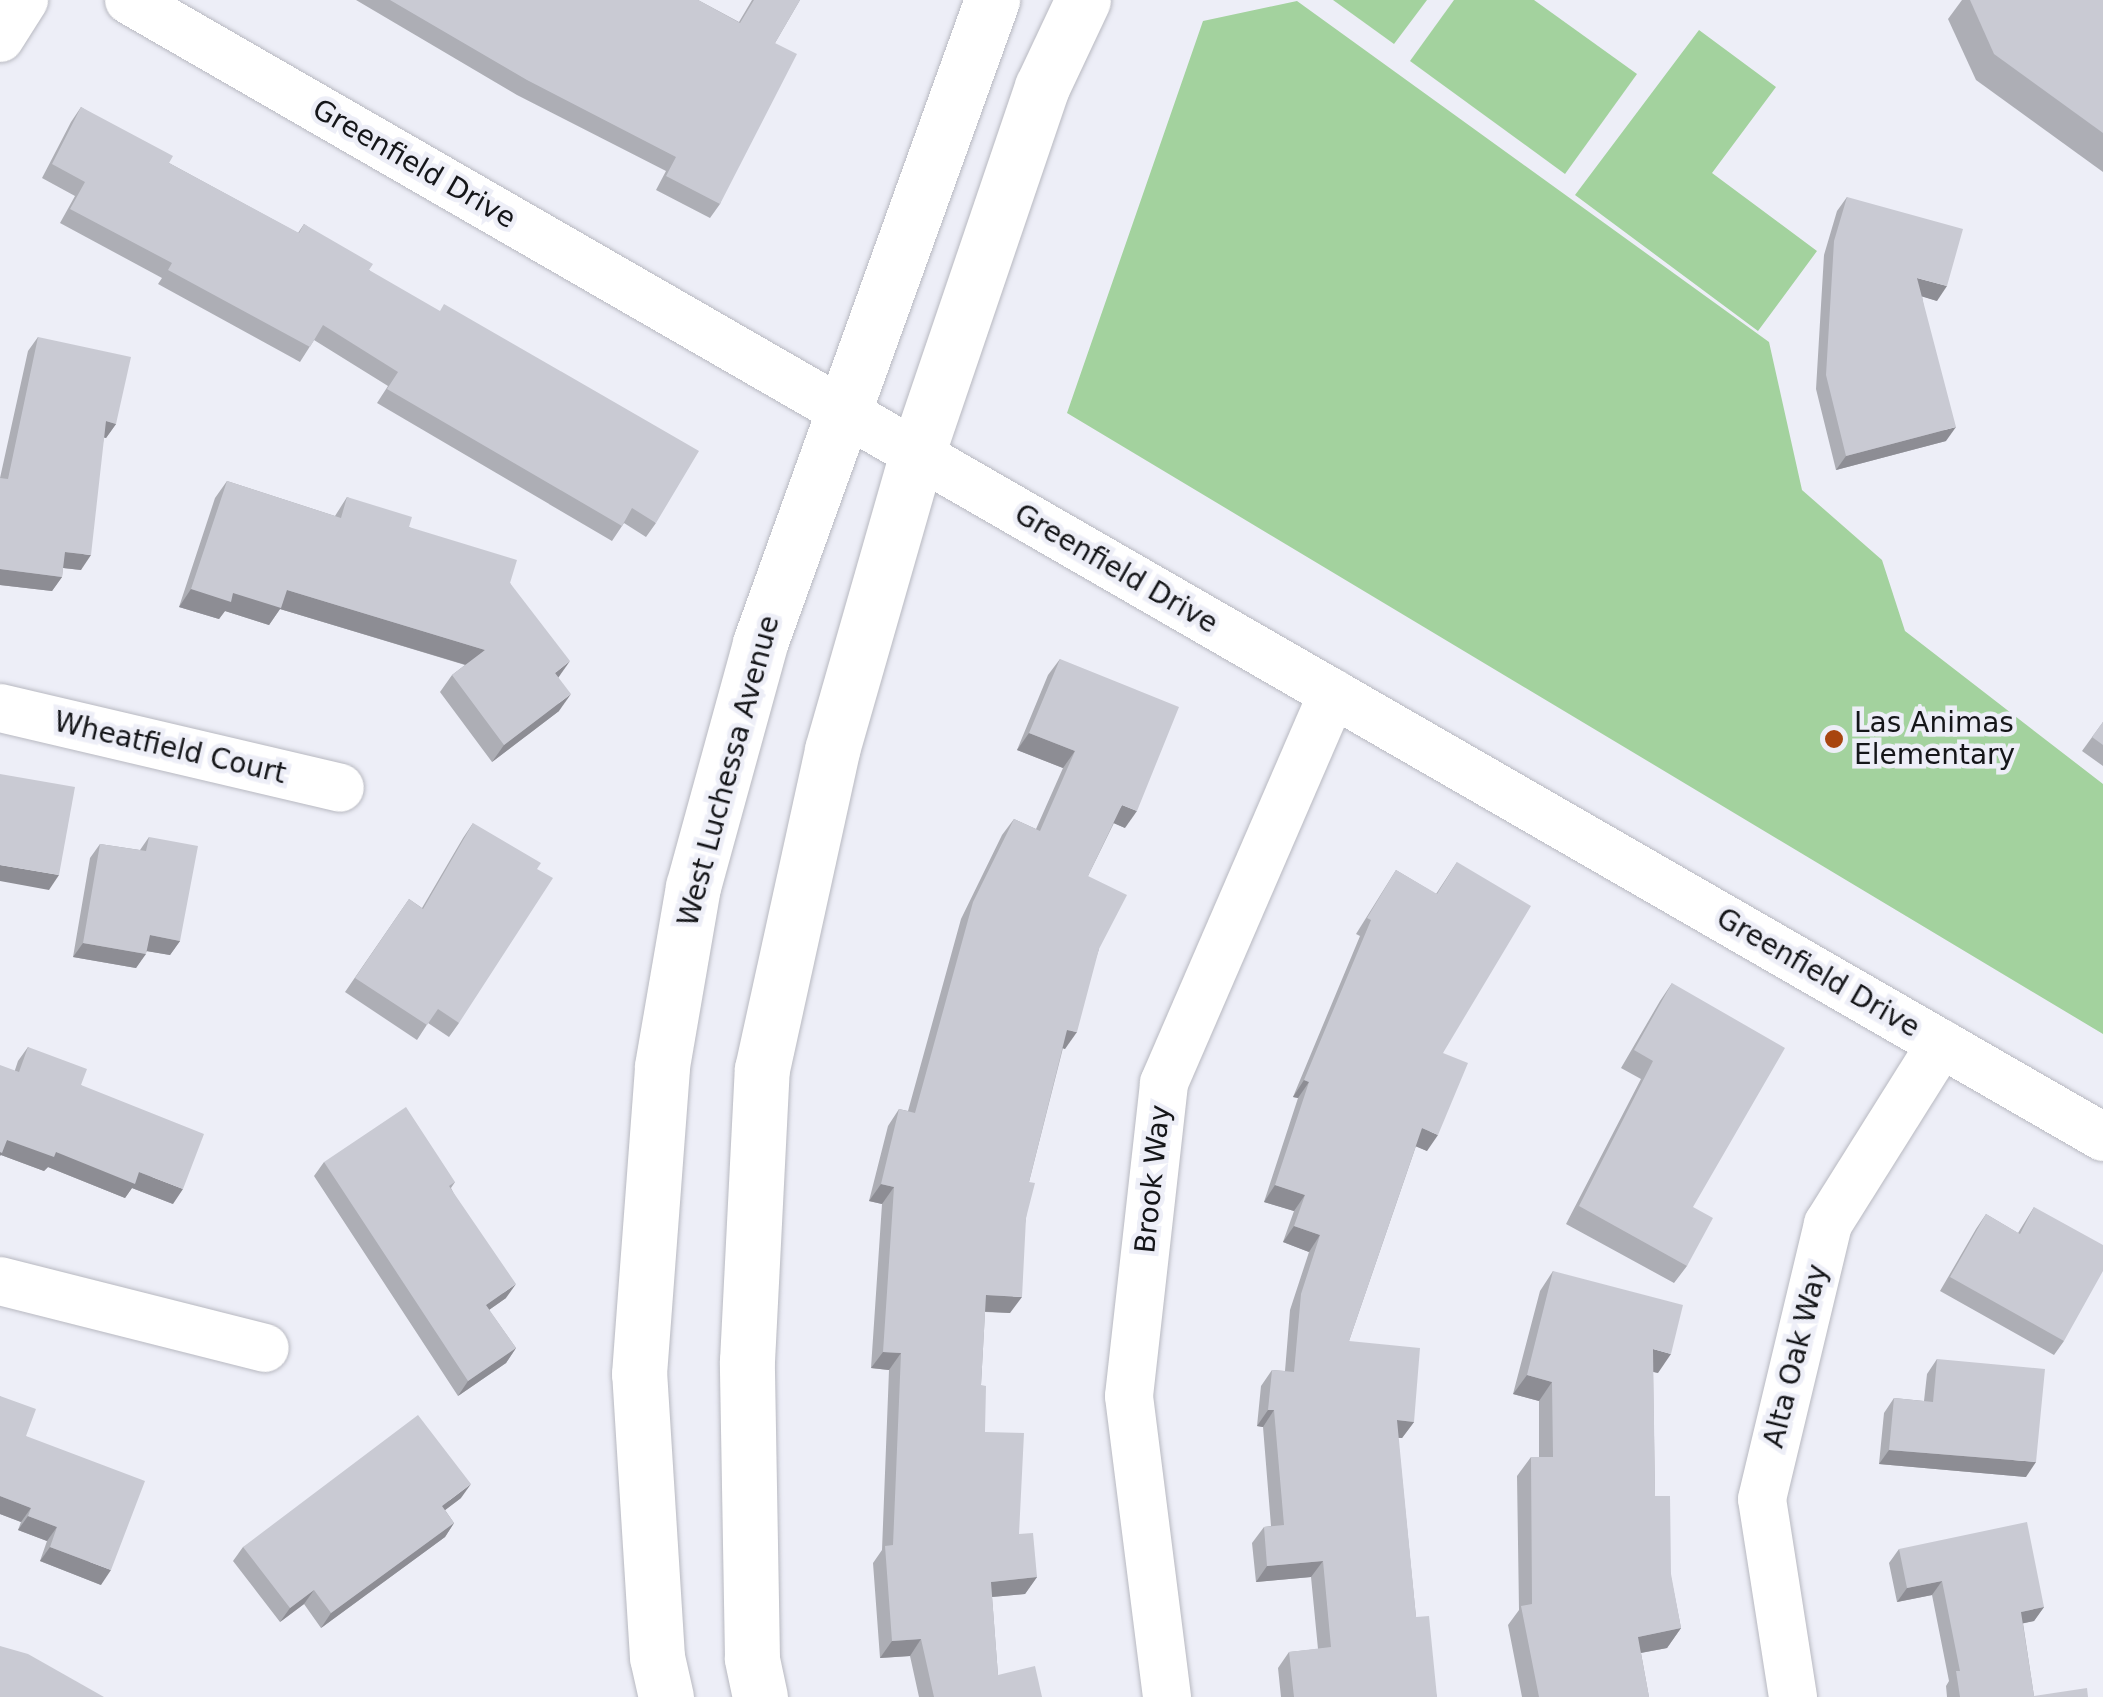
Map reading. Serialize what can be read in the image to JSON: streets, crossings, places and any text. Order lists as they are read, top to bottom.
{
  "streets": {
    "street": [
      "Greenfield Drive",
      "Wheatfield Court",
      "West Luchessa Avenue",
      "Brook Way",
      "Alta Oak Way"
    ]
  },
  "crossings": [
    ["Greenfield Drive", "West Luchessa Avenue"],
    ["Greenfield Drive", "Brook Way"],
    ["Greenfield Drive", "Alta Oak Way"]
  ],
  "places": ["Las Animas Elementary"]
}
